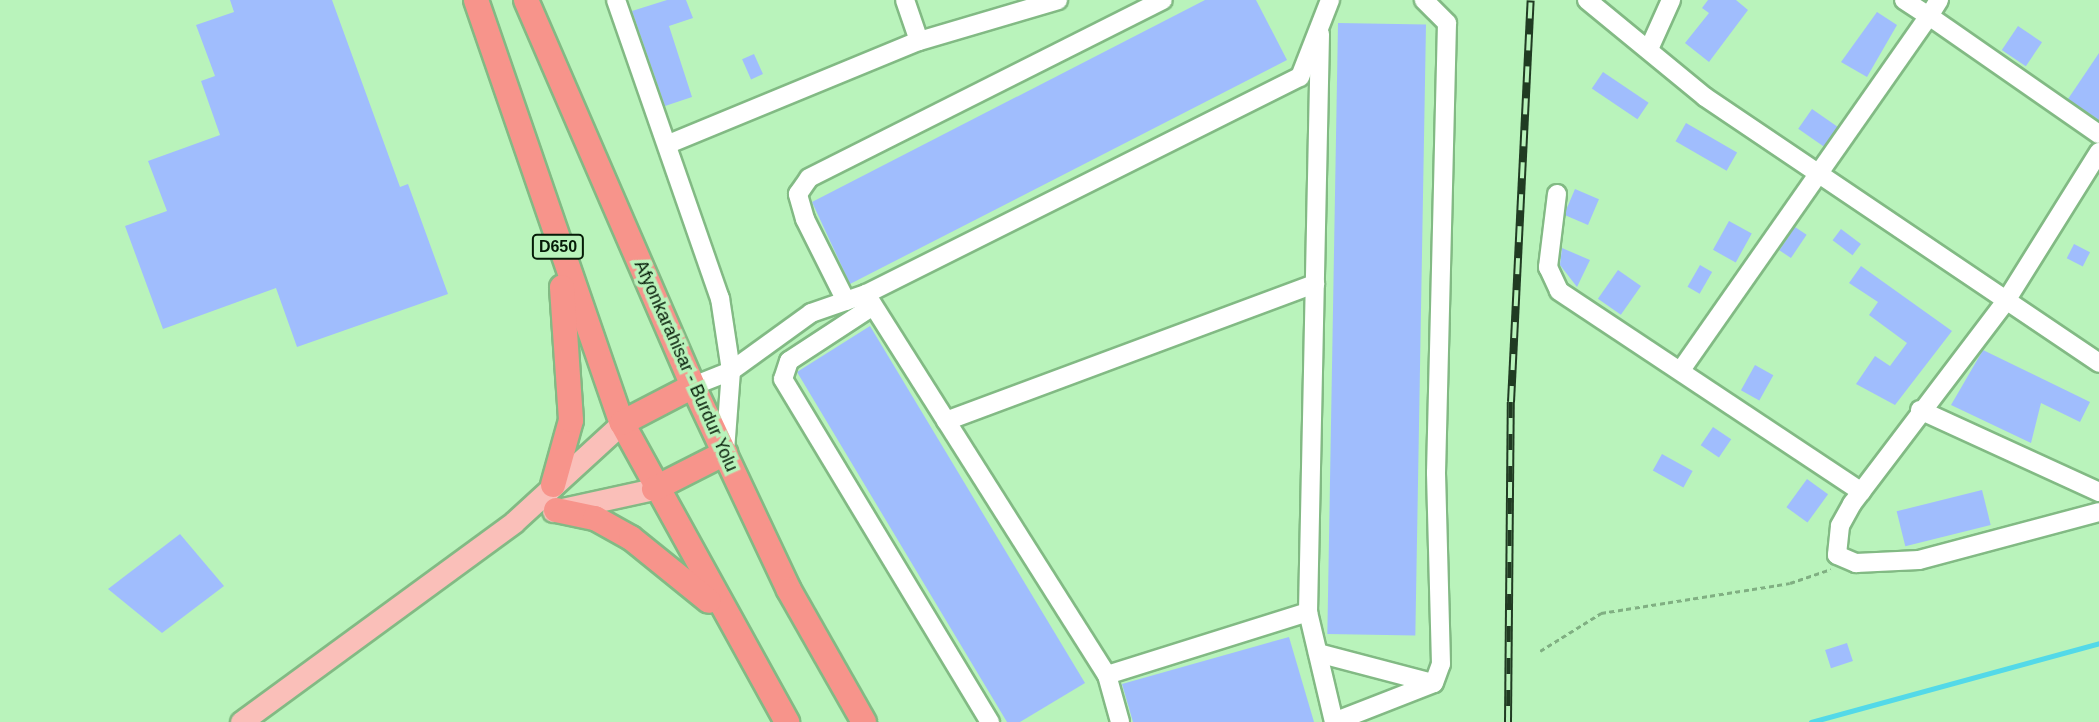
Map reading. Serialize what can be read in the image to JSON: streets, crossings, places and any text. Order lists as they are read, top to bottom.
{
  "streets": {
    "highway": ["D650", "Afyonkarahisar - Burdur Yolu"]
  }
}
